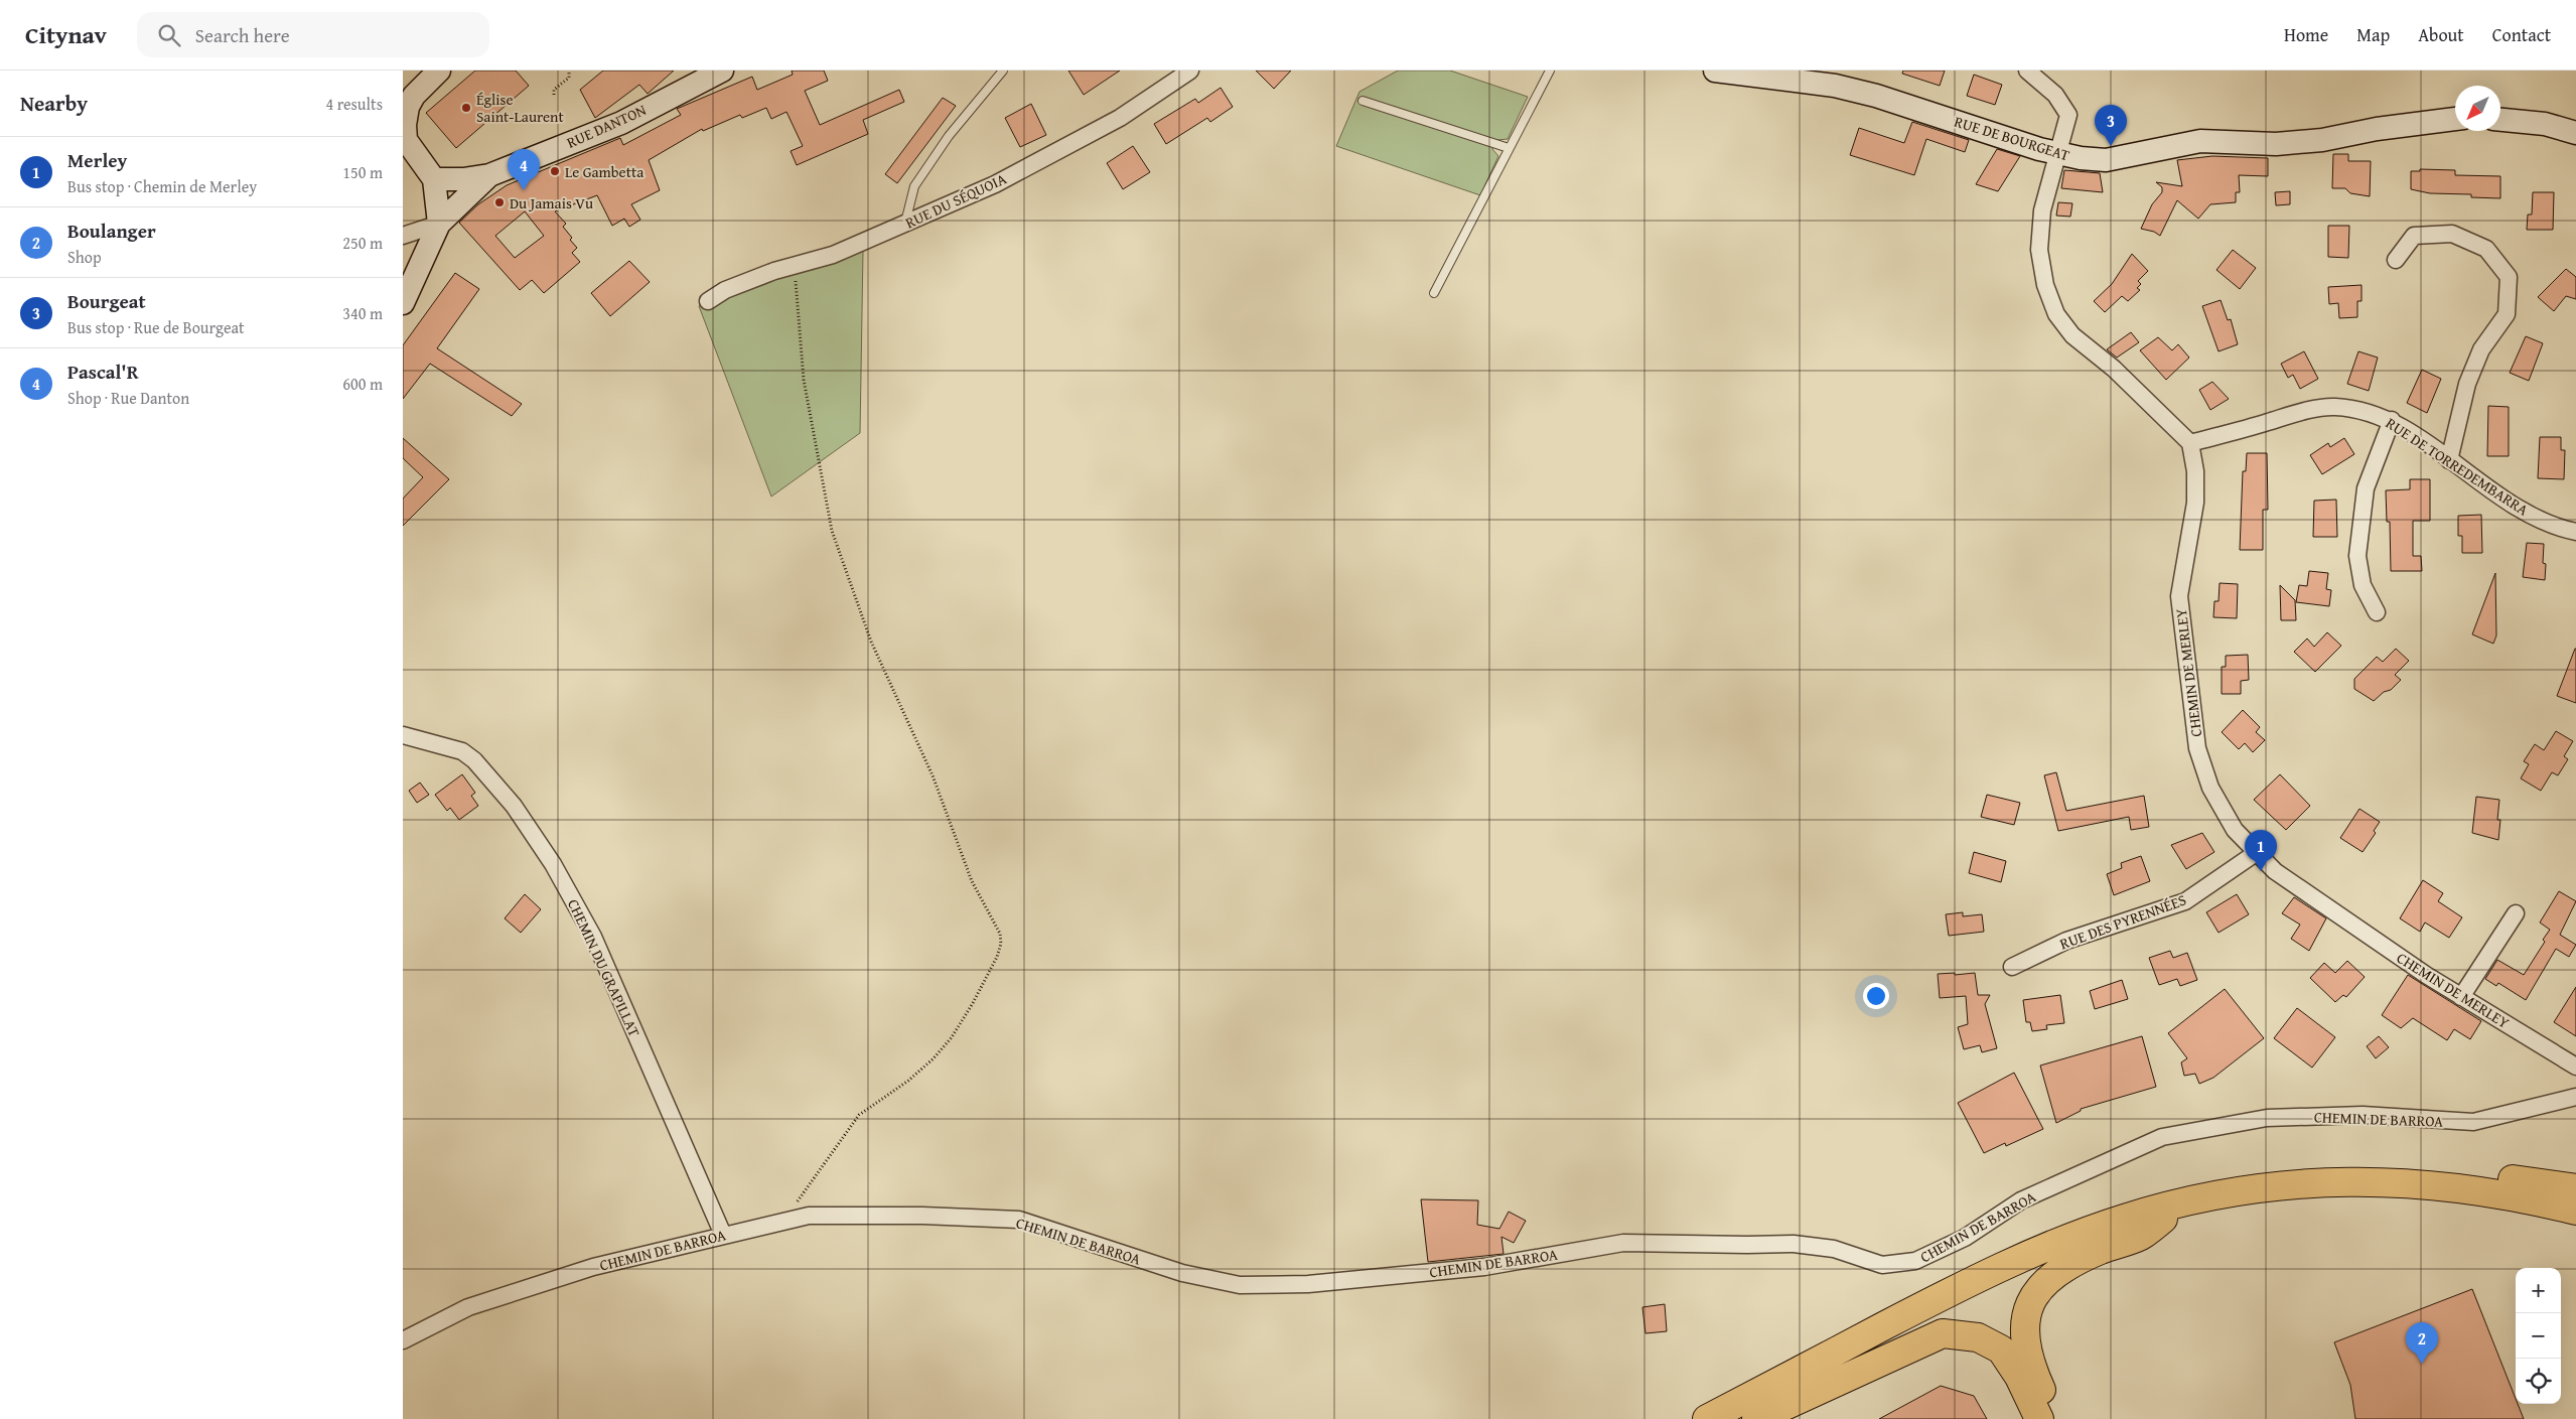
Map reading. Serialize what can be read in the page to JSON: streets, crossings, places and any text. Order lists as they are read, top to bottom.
{
  "streets": {
    "street": [
      "RUE DANTON",
      "RUE DE BOURGEAT",
      "RUE DU SÉQUOIA",
      "RUE DE TORREDEMBARRA",
      "CHEMIN DE MERLEY",
      "RUE DES PYRENNÉES",
      "CHEMIN DU GRAPILLAT",
      "CHEMIN DE BARROA"
    ]
  },
  "crossings": [
    ["RUE DE TORREDEMBARRA", "CHEMIN DE MERLEY"],
    ["CHEMIN DE MERLEY", "RUE DES PYRENNÉES"],
    ["CHEMIN DU GRAPILLAT", "CHEMIN DE BARROA"]
  ],
  "places": ["Église Saint-Laurent", "Le Gambetta", "Du Jamais Vu"],
  "north": "bottom left",
  "page": {
    "header": "Citynav",
    "search": "Search here",
    "nav": [
      "Home",
      "Map",
      "About",
      "Contact"
    ],
    "heading": ["Nearby", "4 results"],
    "pins": [
      "3",
      "4",
      "1",
      "2"
    ],
    "list": [
      {
        "mark": "1",
        "name": "Merley",
        "note": "Bus stop · Chemin de Merley",
        "value": "150 m"
      },
      {
        "mark": "2",
        "name": "Boulanger",
        "note": "Shop",
        "value": "250 m"
      },
      {
        "mark": "3",
        "name": "Bourgeat",
        "note": "Bus stop · Rue de Bourgeat",
        "value": "340 m"
      },
      {
        "mark": "4",
        "name": "Pascal'R",
        "note": "Shop · Rue Danton",
        "value": "600 m"
      }
    ],
    "map_buttons": ["+", "−"]
  }
}
